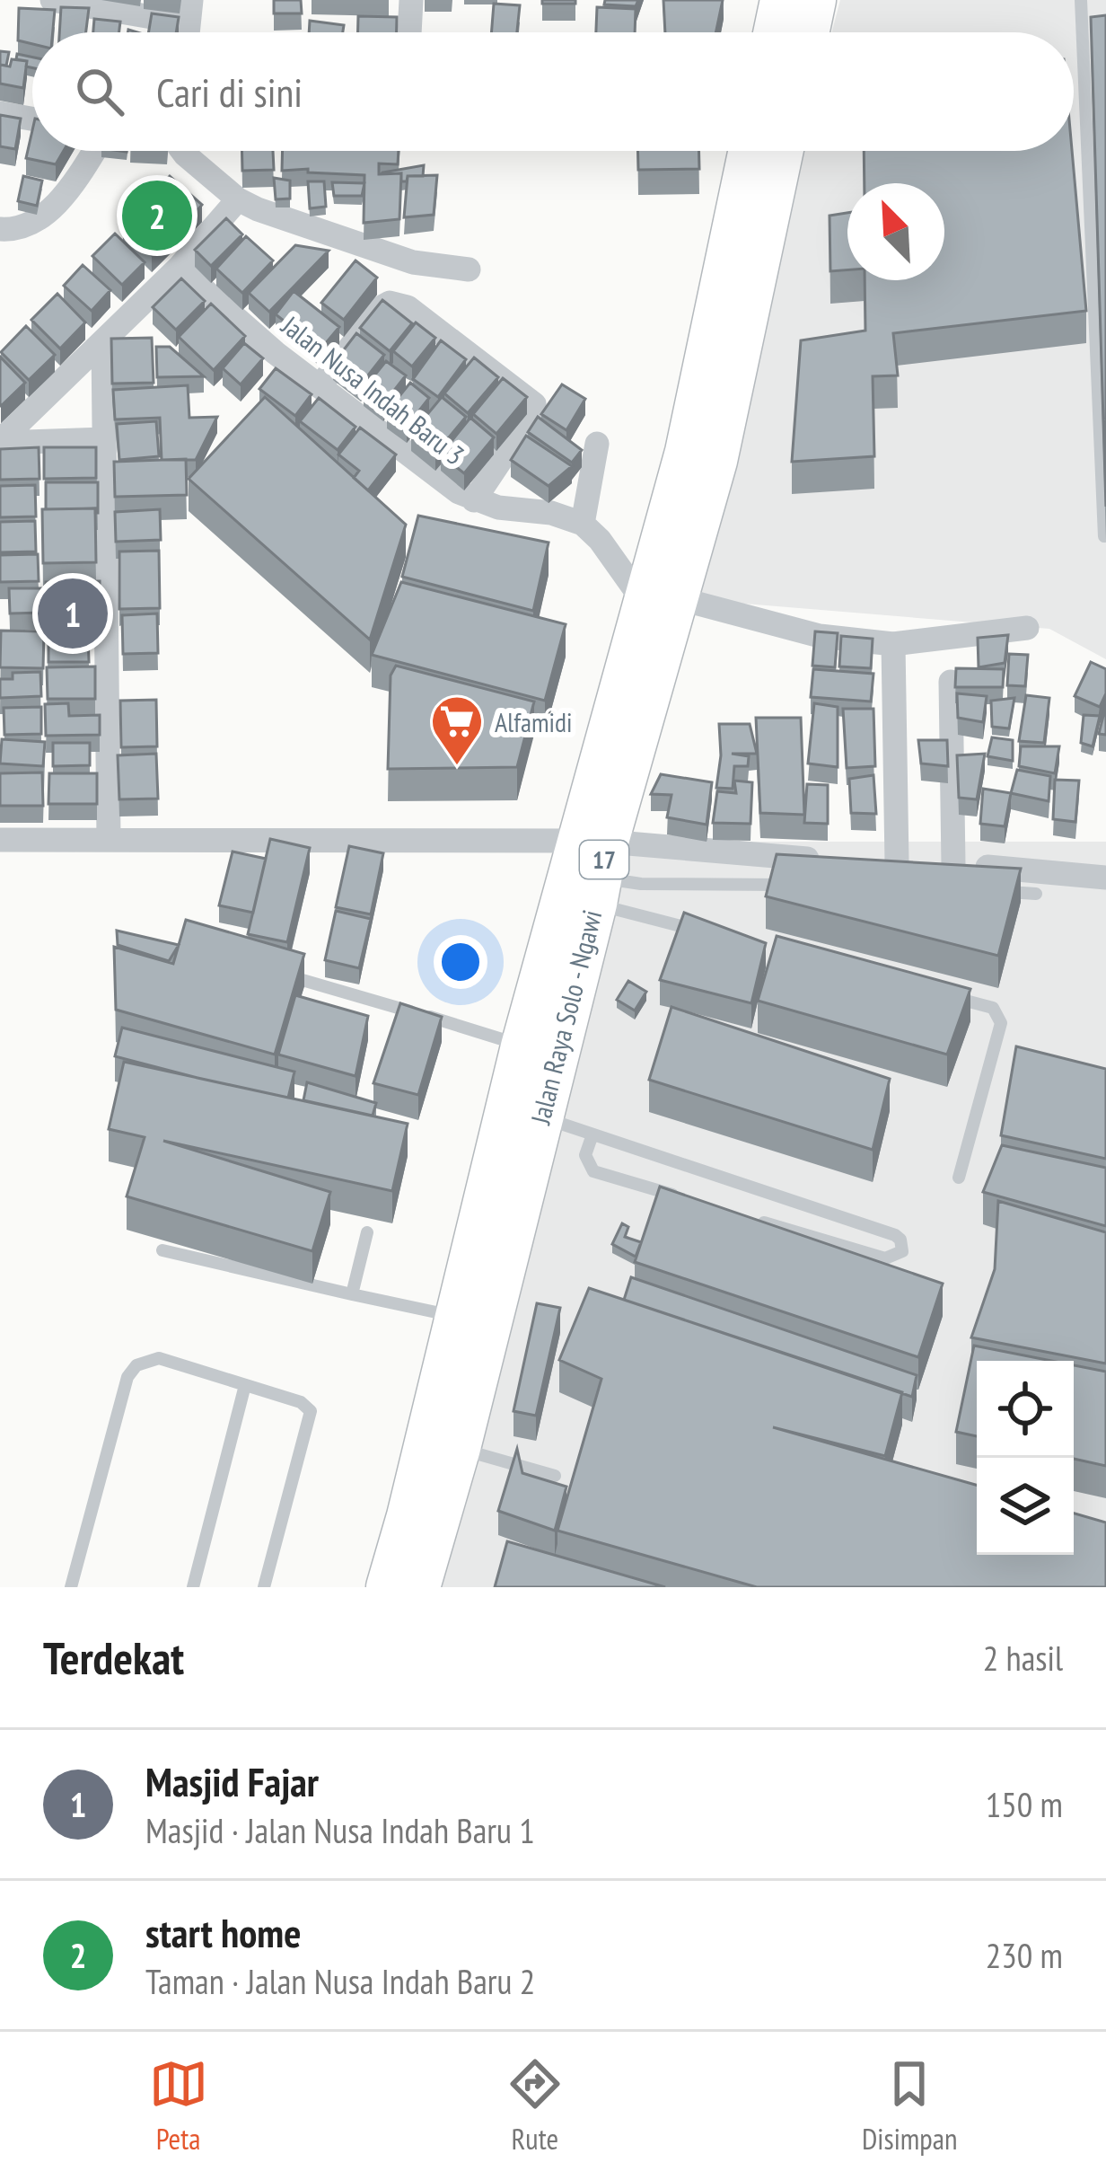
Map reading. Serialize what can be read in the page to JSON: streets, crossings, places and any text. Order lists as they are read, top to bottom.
{
  "streets": {
    "highway": ["17", "Jalan Raya Solo - Ngawi"],
    "street": ["Jalan Nusa Indah Baru 3"]
  },
  "places": {
    "supermarket": ["Alfamidi"]
  },
  "north": "top left",
  "page": {
    "search": "Cari di sini",
    "pins": ["2", "1"],
    "heading": ["Terdekat", "2 hasil"],
    "list": [
      {
        "mark": "1",
        "name": "Masjid Fajar",
        "note": "Masjid · Jalan Nusa Indah Baru 1",
        "value": "150 m"
      },
      {
        "mark": "2",
        "name": "start home",
        "note": "Taman · Jalan Nusa Indah Baru 2",
        "value": "230 m"
      }
    ],
    "nav": ["Peta", "Rute", "Disimpan"]
  }
}
